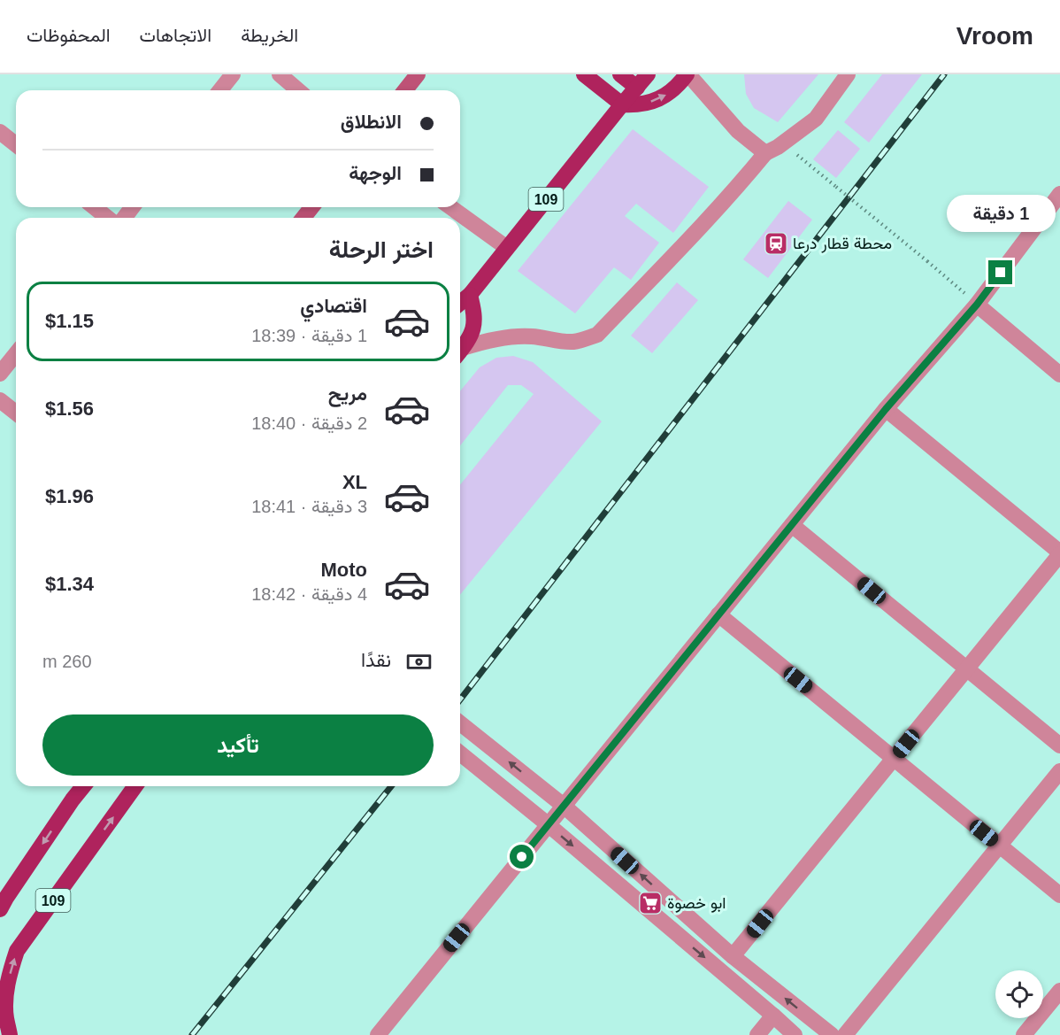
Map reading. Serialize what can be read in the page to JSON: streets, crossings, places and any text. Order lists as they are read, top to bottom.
{
  "streets": {
    "main road": ["109"]
  },
  "places": {
    "station": ["محطة قطار درعا"],
    "supermarket": ["ابو خصوة"]
  },
  "page": {
    "header": "Vroom",
    "nav": ["الخريطة", "الاتجاهات", "المحفوظات"],
    "banner": ["الانطلاق", "الوجهة"],
    "bubble": "1 دقيقة",
    "heading": "اختر الرحلة",
    "list": [
      {
        "name": "اقتصادي",
        "note": "1 دقيقة · 18:39",
        "value": "$1.15"
      },
      {
        "name": "مريح",
        "note": "2 دقيقة · 18:40",
        "value": "$1.56"
      },
      {
        "name": "XL",
        "note": "3 دقيقة · 18:41",
        "value": "$1.96"
      },
      {
        "name": "Moto",
        "note": "4 دقيقة · 18:42",
        "value": "$1.34"
      }
    ],
    "pay": ["نقدًا", "260 m"],
    "buttons": "تأكيد"
  }
}
